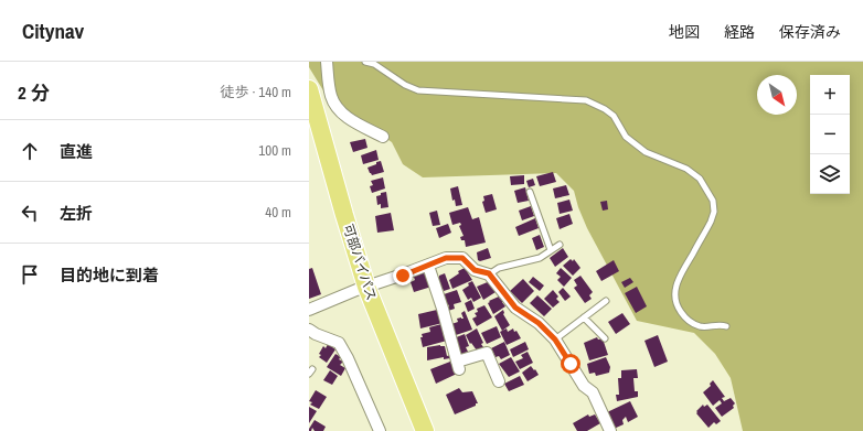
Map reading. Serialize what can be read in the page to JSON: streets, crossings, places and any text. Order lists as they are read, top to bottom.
{
  "streets": {
    "highway": ["可部バイパス"]
  },
  "north": "bottom right",
  "page": {
    "header": "Citynav",
    "nav": ["地図", "経路", "保存済み"],
    "heading": ["2 分", "徒歩 · 140 m"],
    "map_buttons": ["+", "−"],
    "list": [
      ["直進", "100 m"],
      ["左折", "40 m"],
      "目的地に到着"
    ]
  }
}
